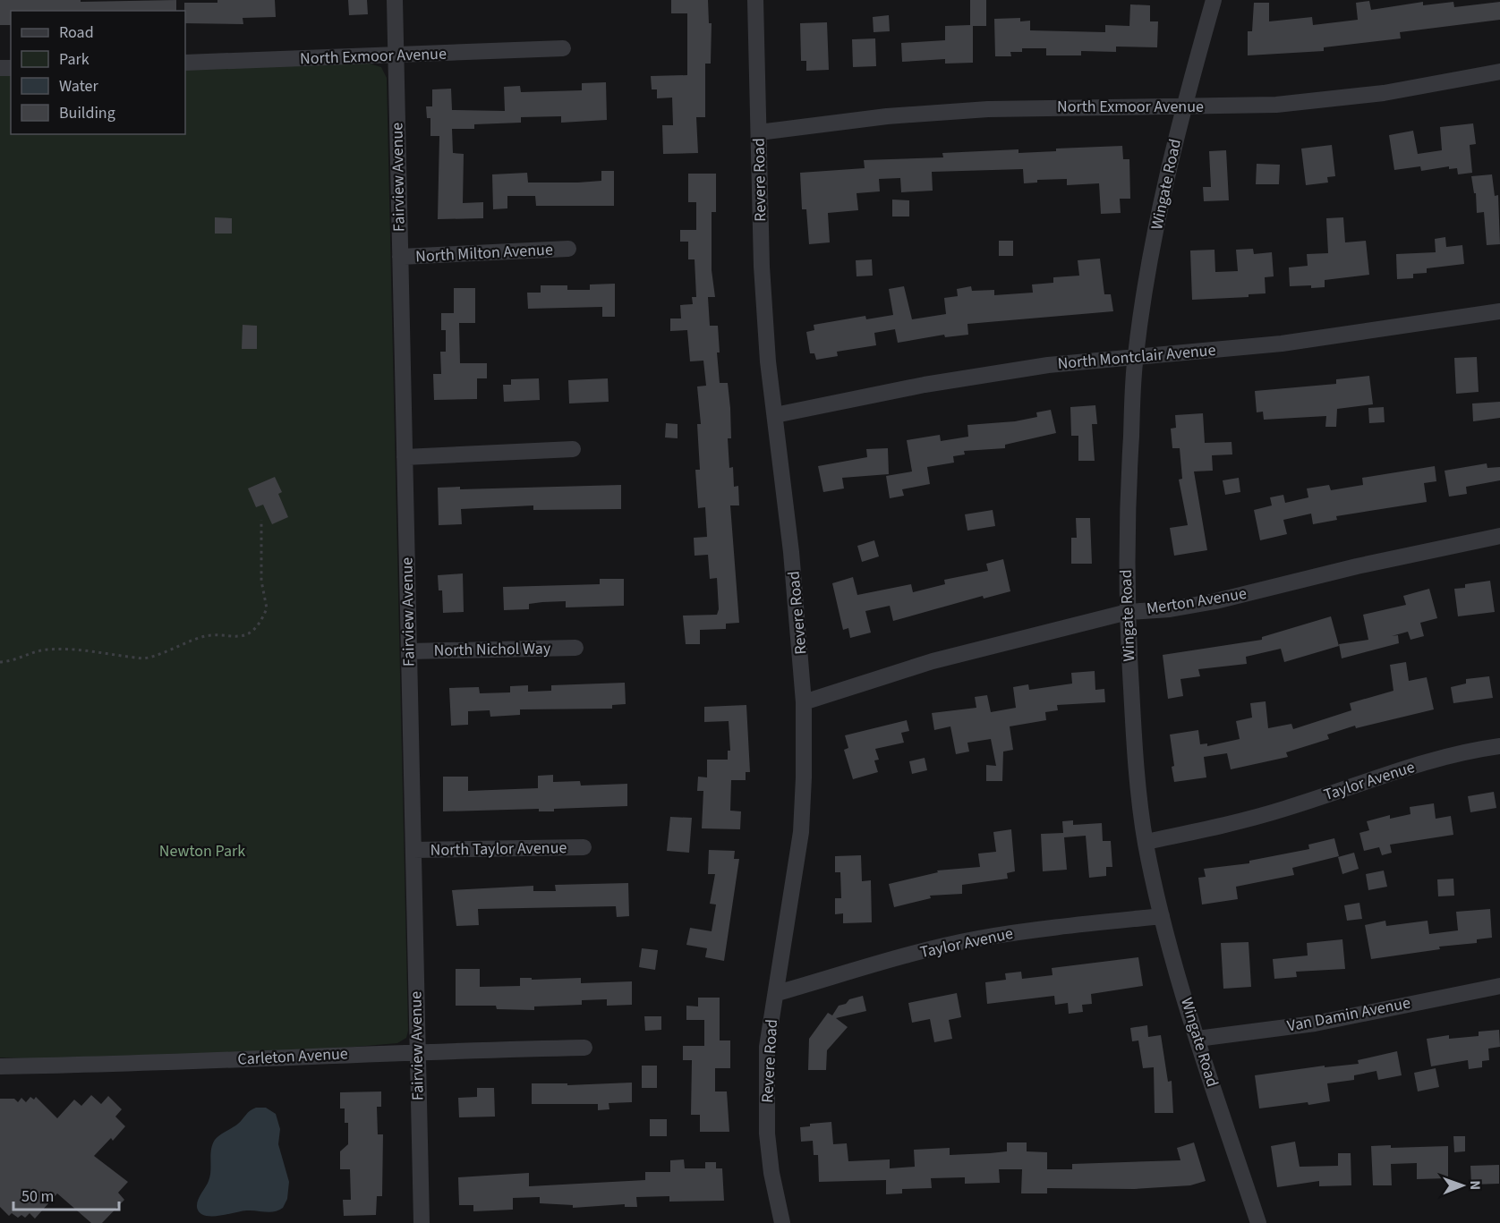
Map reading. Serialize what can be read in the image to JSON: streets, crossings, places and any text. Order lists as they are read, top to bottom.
{
  "streets": {
    "street": [
      "North Exmoor Avenue",
      "Fairview Avenue",
      "Revere Road",
      "Wingate Road",
      "North Milton Avenue",
      "North Montclair Avenue",
      "Merton Avenue",
      "North Nichol Way",
      "Taylor Avenue",
      "North Taylor Avenue",
      "Van Damin Avenue",
      "Carleton Avenue"
    ]
  },
  "crossings": [
    ["North Exmoor Avenue", "Fairview Avenue"],
    ["North Exmoor Avenue", "Revere Road"],
    ["North Exmoor Avenue", "Wingate Road"],
    ["Fairview Avenue", "North Milton Avenue"],
    ["Fairview Avenue", "North Nichol Way"],
    ["Fairview Avenue", "North Taylor Avenue"],
    ["Fairview Avenue", "Carleton Avenue"],
    ["Revere Road", "North Montclair Avenue"],
    ["Revere Road", "Merton Avenue"],
    ["Revere Road", "Taylor Avenue"],
    ["Wingate Road", "North Montclair Avenue"],
    ["Wingate Road", "Merton Avenue"],
    ["Wingate Road", "Taylor Avenue"],
    ["Wingate Road", "Van Damin Avenue"]
  ],
  "parks": ["Newton Park"],
  "legend": [
    "Road",
    "Park",
    "Water",
    "Building"
  ],
  "scale_bar": "50 m",
  "north": "right"
}
